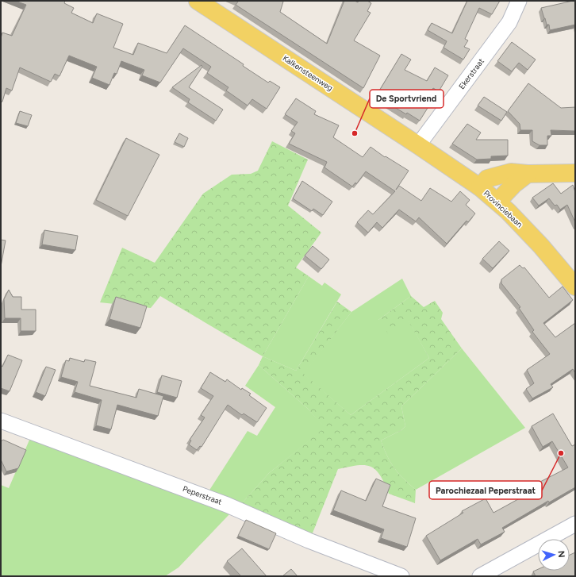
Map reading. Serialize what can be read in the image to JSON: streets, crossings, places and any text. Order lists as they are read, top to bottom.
{
  "streets": {
    "main road": ["Kalkensteenweg", "Provinciebaan"],
    "street": ["Ekerstraat", "Peperstraat"]
  },
  "crossings": [
    ["Kalkensteenweg", "Ekerstraat"],
    ["Kalkensteenweg", "Provinciebaan"],
    ["Ekerstraat", "Provinciebaan"]
  ],
  "places": ["De Sportvriend", "Parochiezaal Peperstraat"],
  "north": "right"
}
